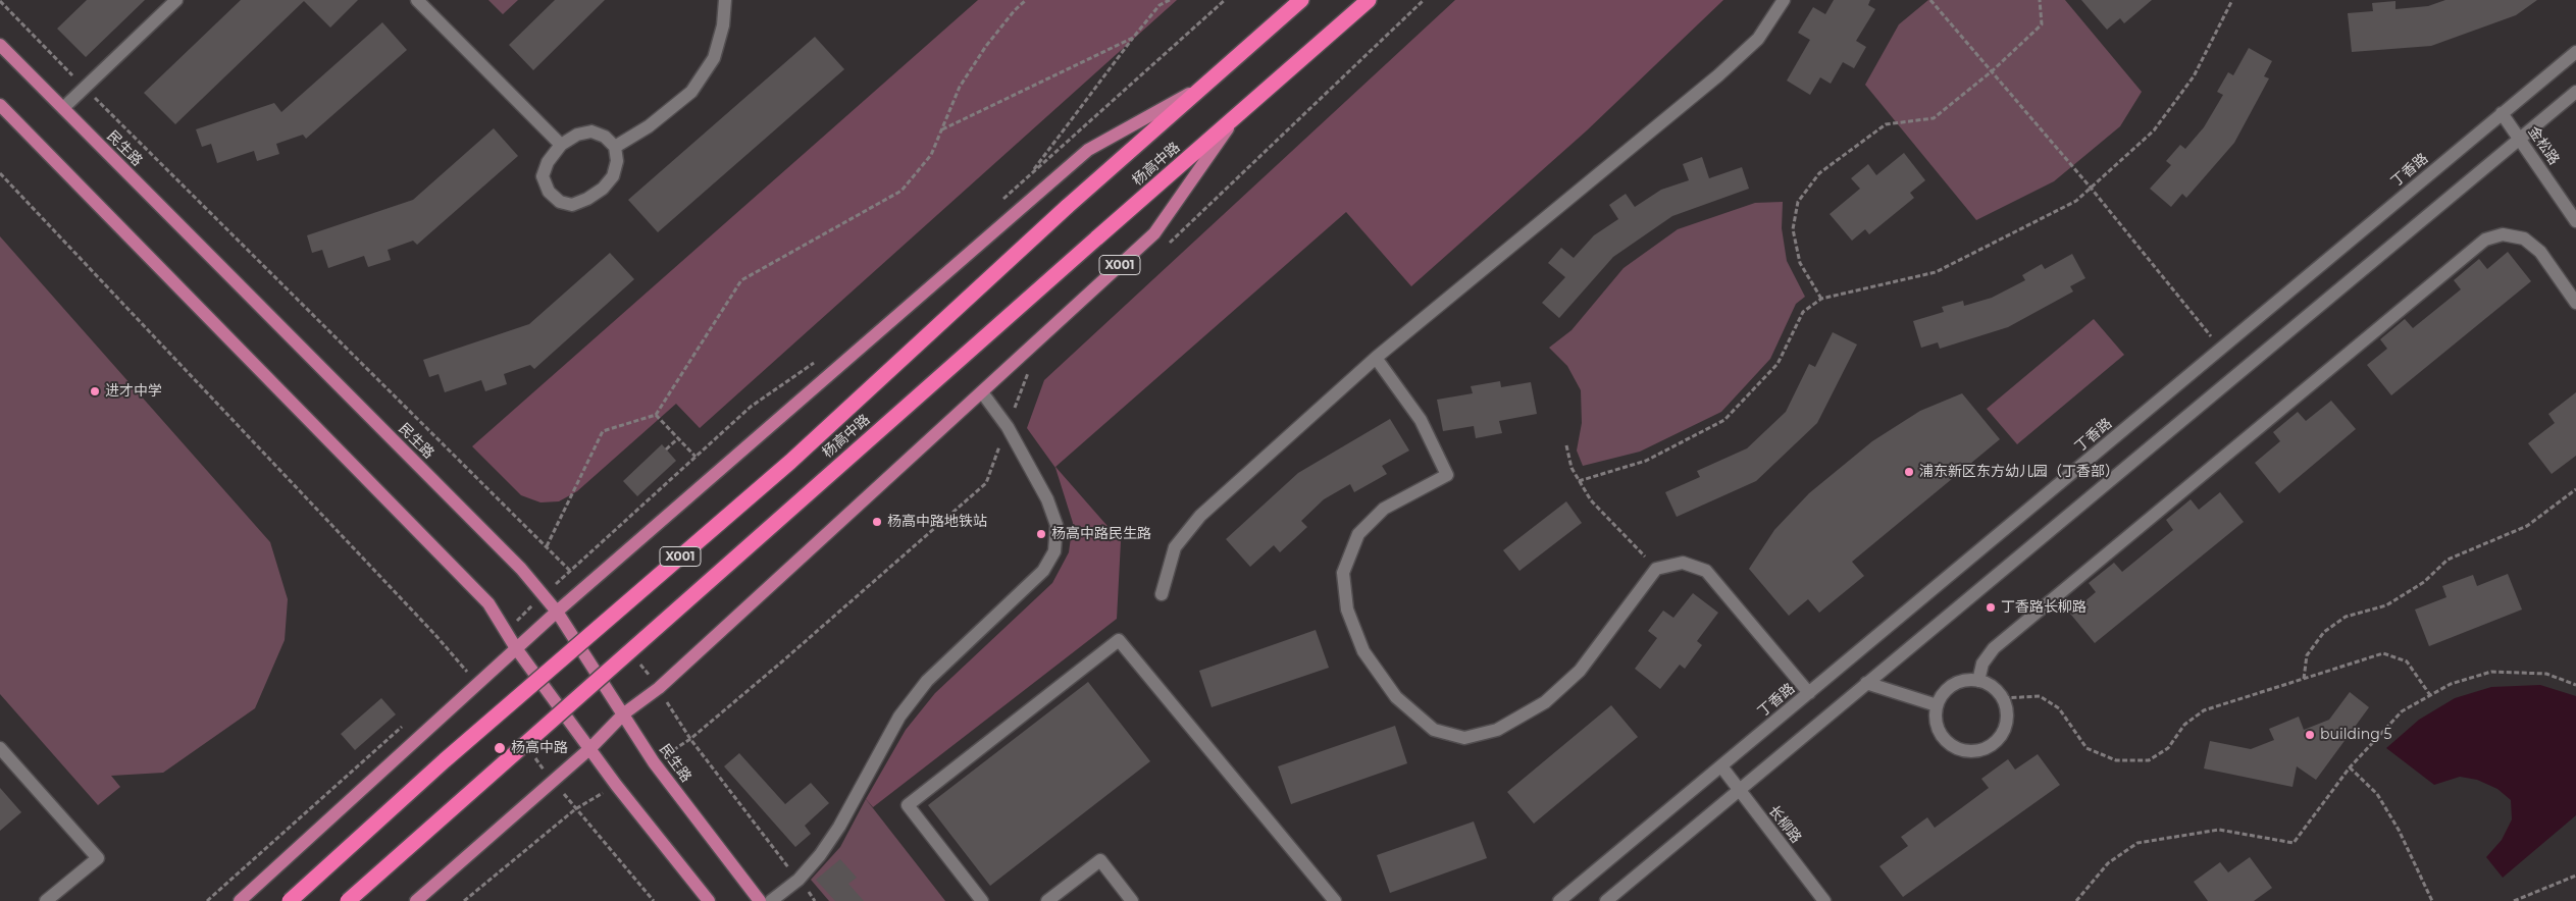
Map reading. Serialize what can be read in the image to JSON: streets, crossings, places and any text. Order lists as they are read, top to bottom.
{
  "streets": {
    "highway": ["杨高中路", "X001"],
    "main road": ["民生路"],
    "street": ["金松路", "丁香路", "长柳路"]
  },
  "crossings": [
    ["金松路", "丁香路"],
    ["民生路", "杨高中路"],
    ["民生路", "X001"],
    ["杨高中路", "X001"],
    ["丁香路", "长柳路"]
  ],
  "places": [
    "进才中学",
    "浦东新区东方幼儿园（丁香部）",
    "杨高中路地铁站",
    "杨高中路民生路",
    "丁香路长柳路",
    "building 5",
    "杨高中路"
  ]
}
